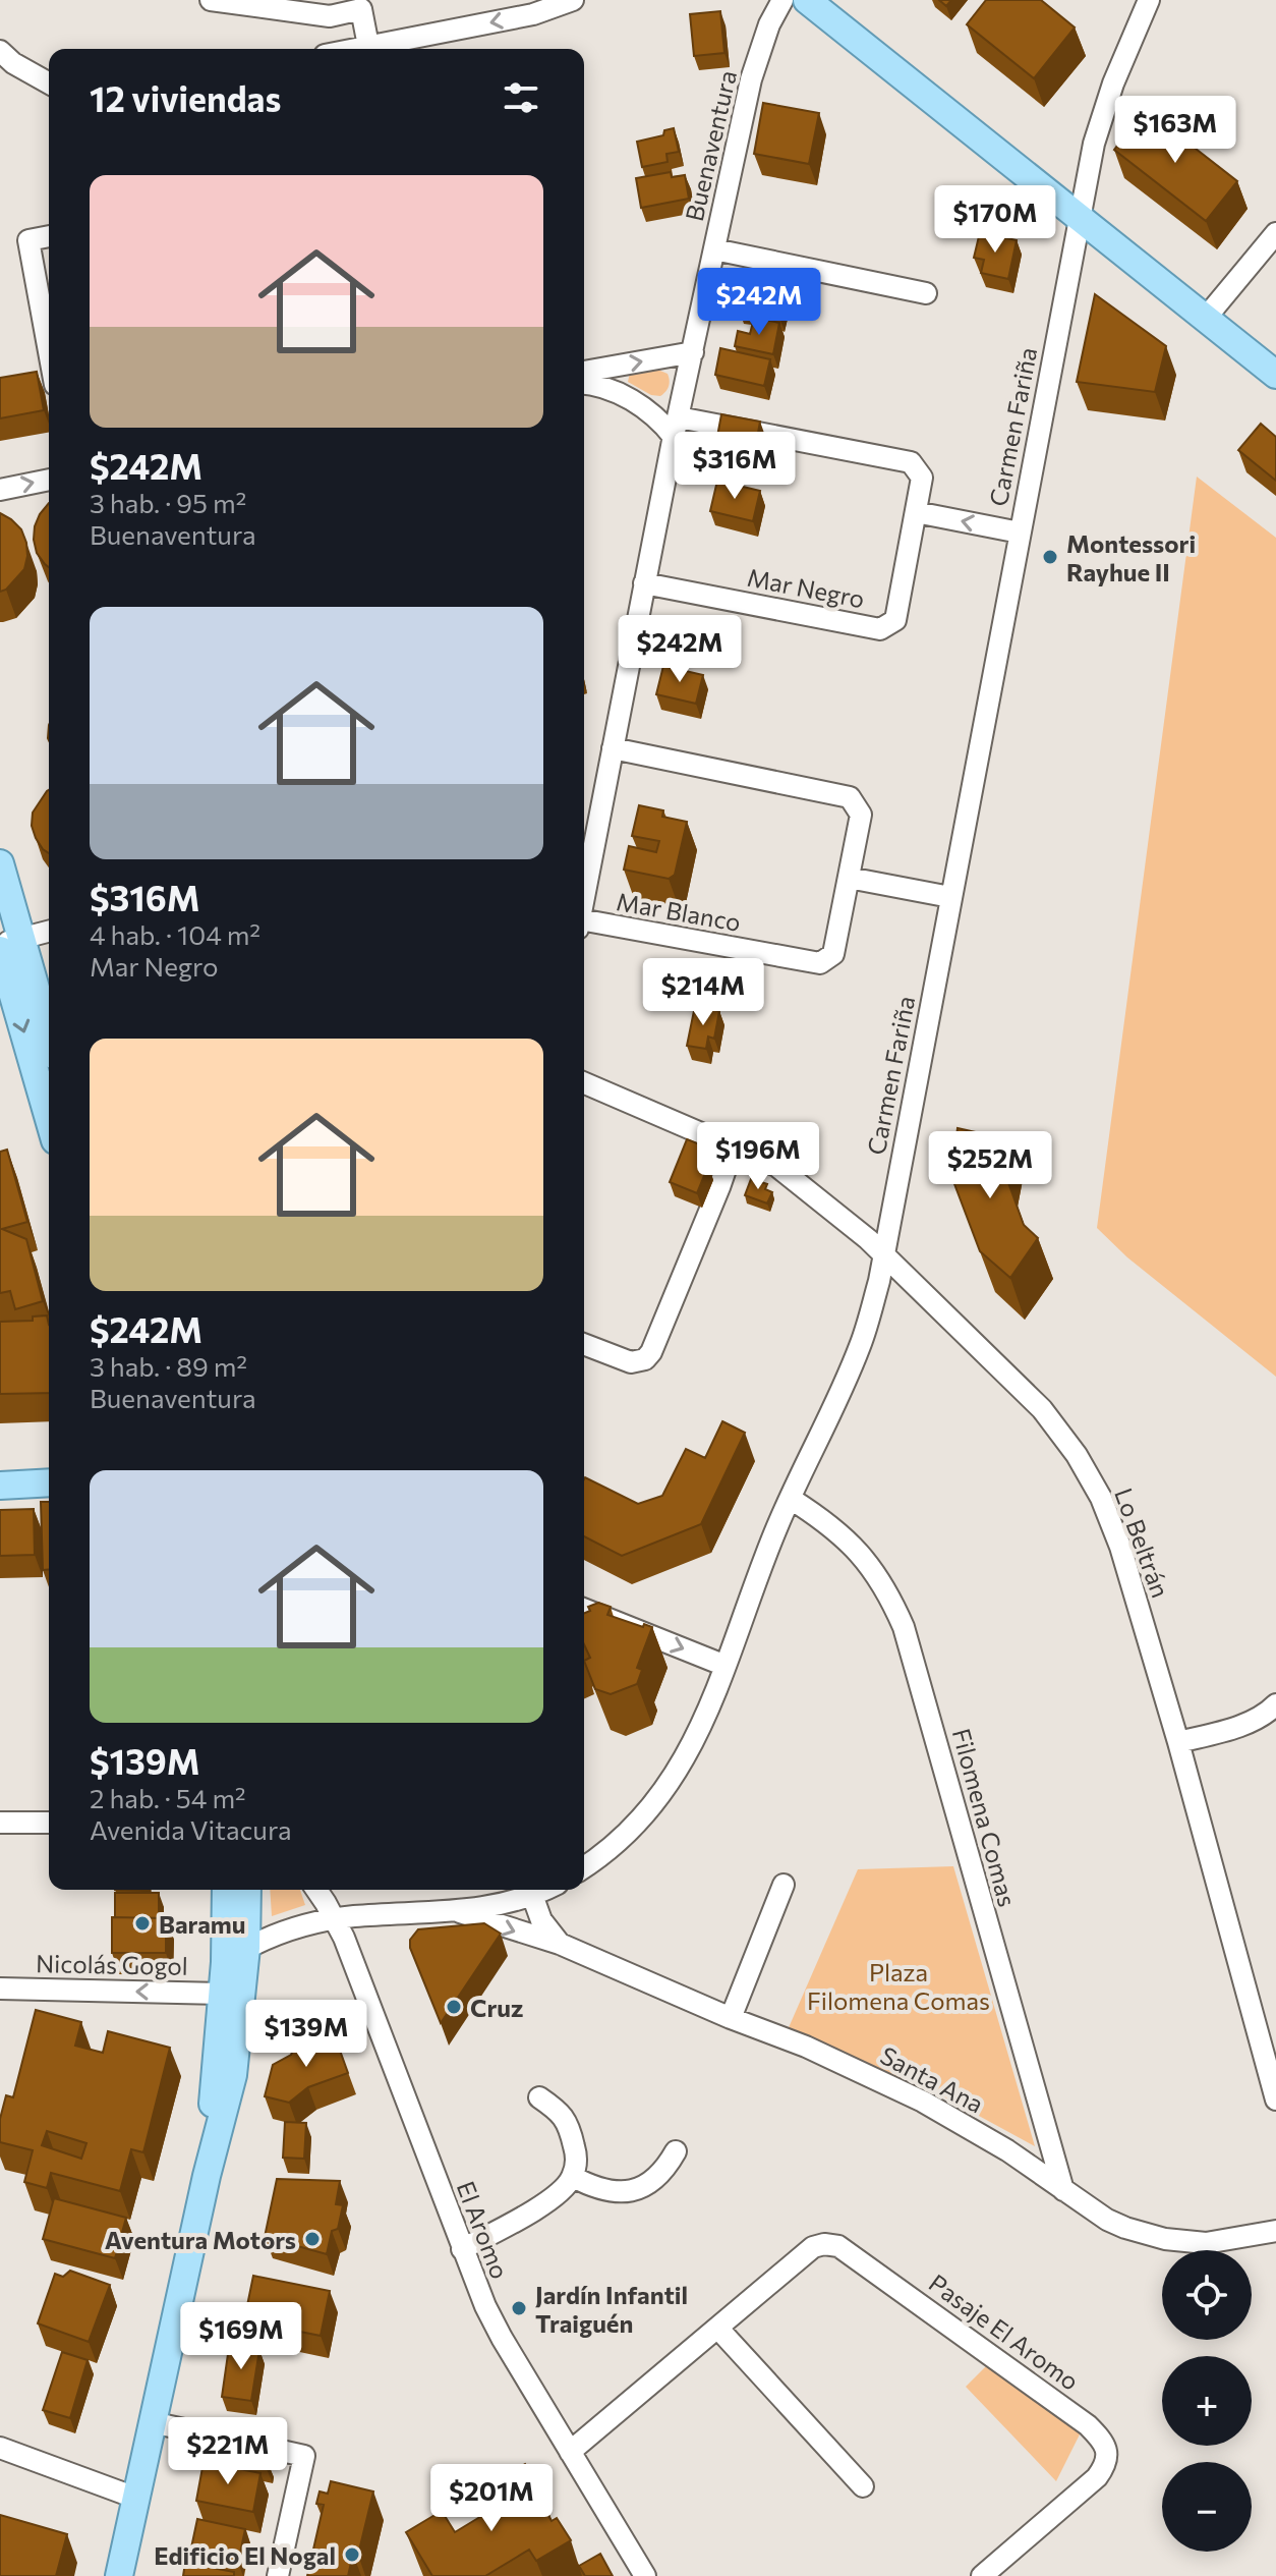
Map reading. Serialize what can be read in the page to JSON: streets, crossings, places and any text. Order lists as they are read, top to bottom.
{
  "streets": {
    "street": [
      "Buenaventura",
      "Carmen Fariña",
      "Mar Negro",
      "Mar Blanco",
      "Lo Beltrán",
      "Filomena Comas",
      "Nicolás Gogol",
      "Santa Ana",
      "El Aromo",
      "Pasaje El Aromo"
    ]
  },
  "crossings": [
    ["Buenaventura", "Mar Negro"],
    ["Buenaventura", "Mar Blanco"],
    ["Carmen Fariña", "Lo Beltrán"],
    ["Carmen Fariña", "Filomena Comas"],
    ["Filomena Comas", "Santa Ana"],
    ["El Aromo", "Pasaje El Aromo"]
  ],
  "one_way": ["Nicolás Gogol"],
  "parks": ["Plaza Filomena Comas"],
  "places": [
    "Montessori Rayhue II",
    "Baramu",
    "Cruz",
    "Aventura Motors",
    "Jardín Infantil Traiguén",
    "Edificio El Nogal"
  ],
  "page": {
    "heading": "12 viviendas",
    "price": [
      "$163M",
      "$170M",
      "$242M",
      "$316M",
      "$242M",
      "$214M",
      "$196M",
      "$252M",
      "$139M",
      "$169M",
      "$221M",
      "$201M"
    ],
    "list": [
      {
        "name": "$242M",
        "note": "3 hab. · 95 m² · Buenaventura"
      },
      {
        "name": "$316M",
        "note": "4 hab. · 104 m² · Mar Negro"
      },
      {
        "name": "$242M",
        "note": "3 hab. · 89 m² · Buenaventura"
      },
      {
        "name": "$139M",
        "note": "2 hab. · 54 m² · Avenida Vitacura"
      }
    ],
    "map_buttons": ["+", "−"]
  }
}
